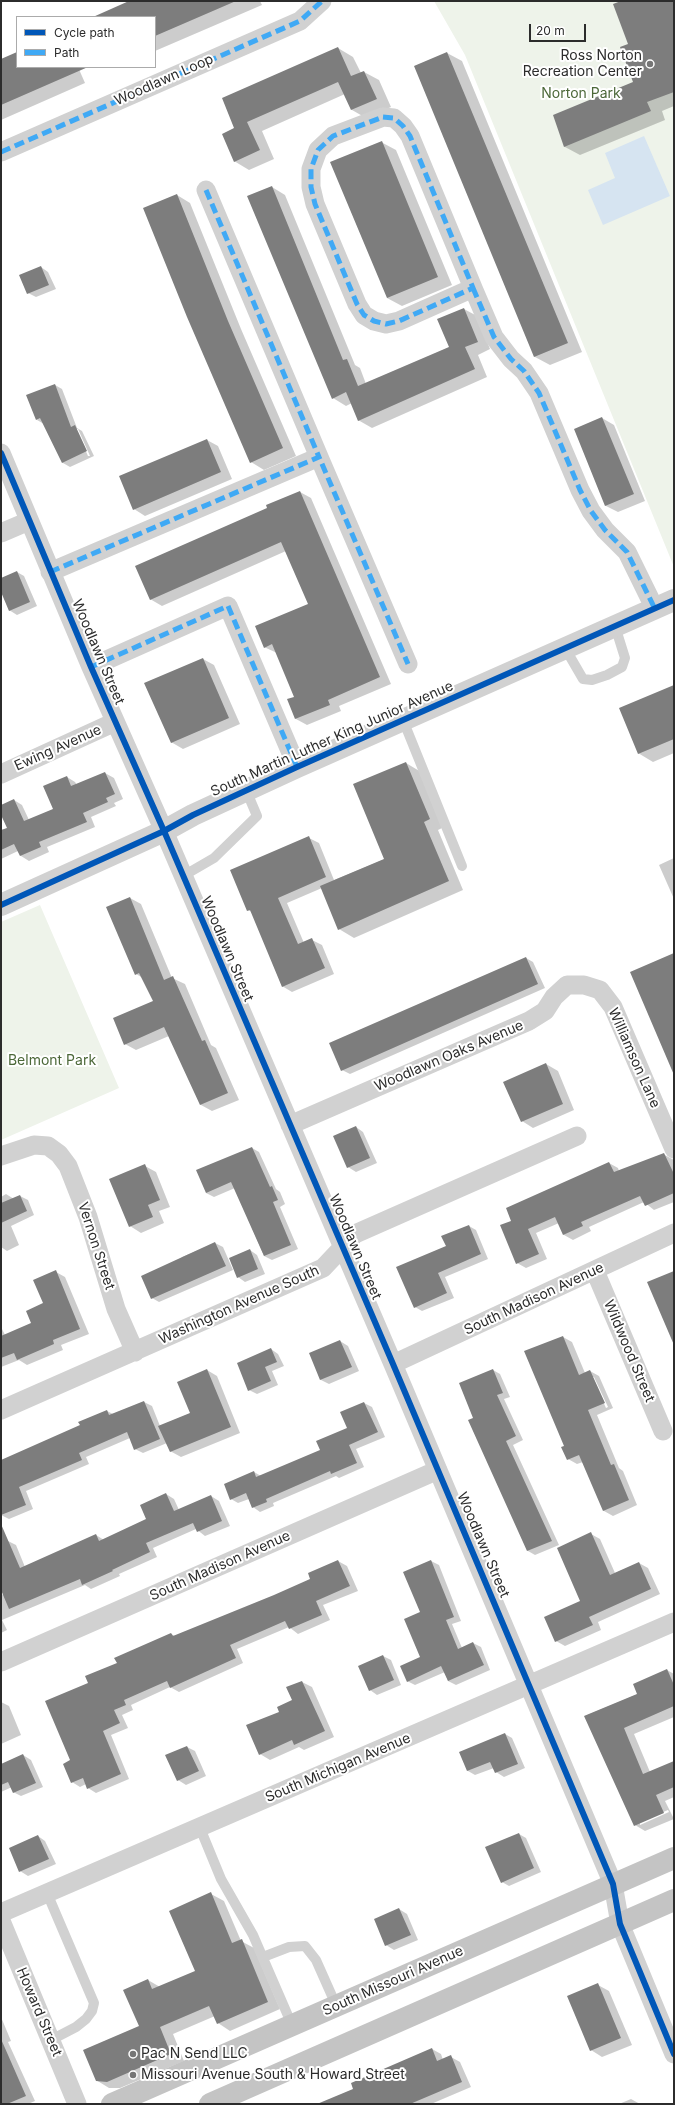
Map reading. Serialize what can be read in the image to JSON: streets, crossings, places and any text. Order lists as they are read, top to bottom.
{
  "streets": {
    "main road": ["South Missouri Avenue"],
    "street": [
      "Woodlawn Loop",
      "Woodlawn Street",
      "South Martin Luther King Junior Avenue",
      "Ewing Avenue",
      "Woodlawn Oaks Avenue",
      "Williamson Lane",
      "Vernon Street",
      "South Madison Avenue",
      "Washington Avenue South",
      "Wildwood Street",
      "South Michigan Avenue",
      "Howard Street"
    ]
  },
  "crossings": [
    ["Woodlawn Street", "South Martin Luther King Junior Avenue"],
    ["Woodlawn Street", "Ewing Avenue"],
    ["Woodlawn Street", "Woodlawn Oaks Avenue"],
    ["Woodlawn Street", "South Madison Avenue"],
    ["Woodlawn Street", "Washington Avenue South"],
    ["Woodlawn Street", "South Michigan Avenue"],
    ["Woodlawn Street", "South Missouri Avenue"],
    ["Woodlawn Oaks Avenue", "Williamson Lane"],
    ["Vernon Street", "Washington Avenue South"],
    ["South Madison Avenue", "Wildwood Street"]
  ],
  "parks": ["Norton Park", "Belmont Park"],
  "places": ["Ross Norton Recreation Center", "Pac N Send LLC", "Missouri Avenue South & Howard Street"],
  "legend": ["Cycle path", "Path"],
  "scale_bar": "20 m"
}
